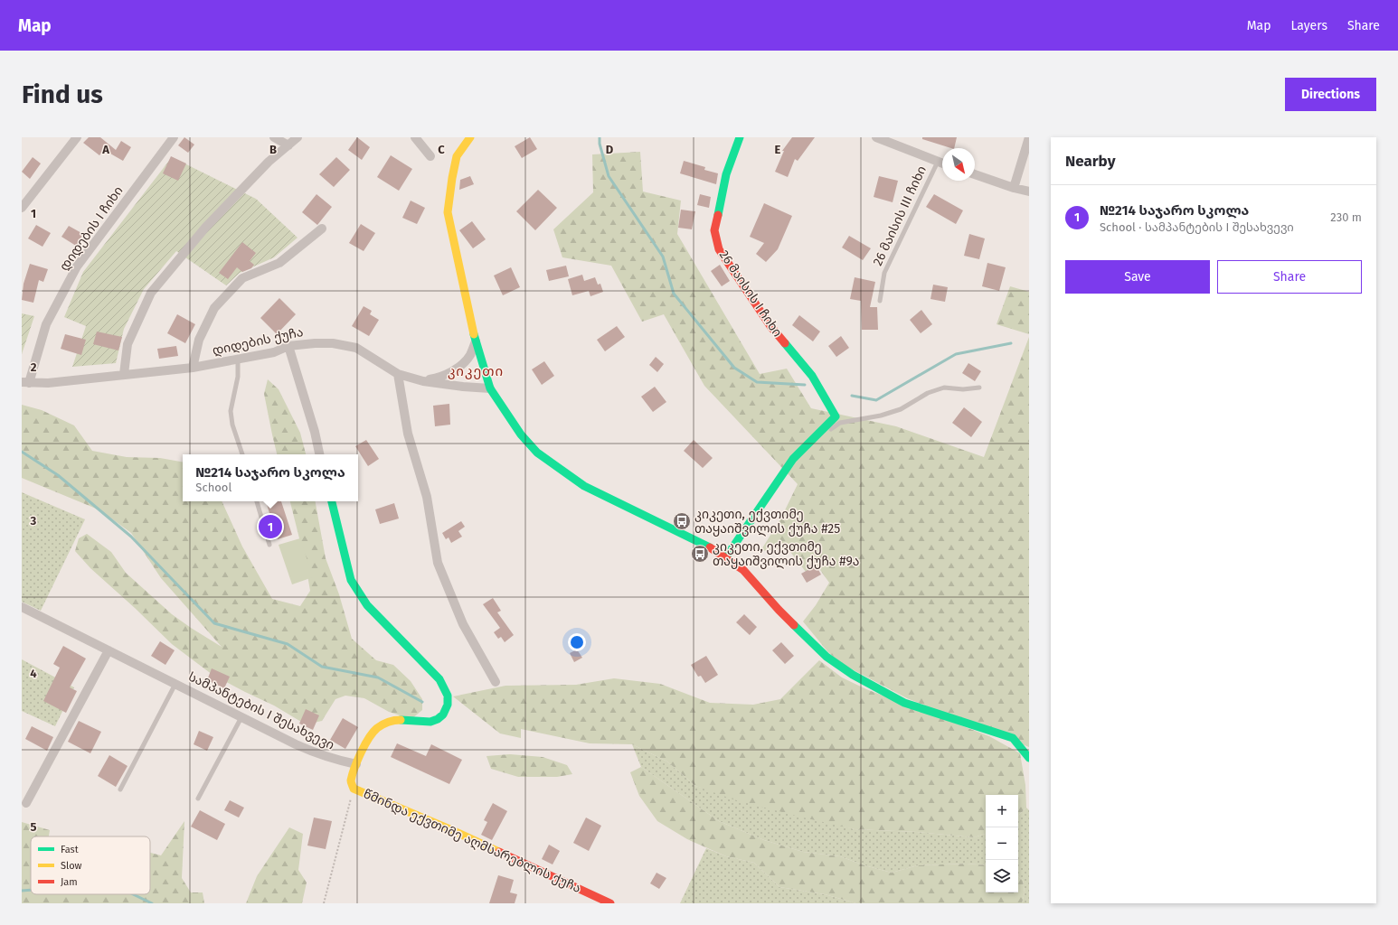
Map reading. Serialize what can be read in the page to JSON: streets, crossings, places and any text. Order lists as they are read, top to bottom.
{
  "streets": {
    "street": [
      "დიდების I ჩიხი",
      "26 მაისის I ჩიხი",
      "დიდების ქუჩა",
      "სამპანტების I შესახვევი",
      "წმინდა ექვთიმე აღმსარებლის ქუჩა"
    ],
    "lane": ["26 მაისის III ჩიხი"]
  },
  "crossings": [
    ["დიდების I ჩიხი", "დიდების ქუჩა"]
  ],
  "districts": ["კიკეთი"],
  "places": {
    "bus stop": ["კიკეთი, ექვთიმე თაყაიშვილის ქუჩა #25", "კიკეთი, ექვთიმე თაყაიშვილის ქუჩა #9ა"]
  },
  "legend": ["Fast", "Slow", "Jam"],
  "north": "bottom right",
  "page": {
    "header": "Map",
    "nav": ["Map", "Layers", "Share"],
    "buttons": [
      "Directions",
      ["Save", "Share"]
    ],
    "title": "Find us",
    "heading": "Nearby",
    "list": [
      {
        "mark": "1",
        "name": "№214 საჯარო სკოლა",
        "note": "School · სამპანტების I შესახვევი",
        "value": "230 m"
      }
    ],
    "popup": ["№214 საჯარო სკოლა", "School"],
    "pins": "1",
    "map_buttons": ["+", "−"]
  },
  "grid": {
    "columns": [
      "A",
      "B",
      "C",
      "D",
      "E"
    ],
    "rows": [
      "1",
      "2",
      "3",
      "4",
      "5"
    ]
  }
}
